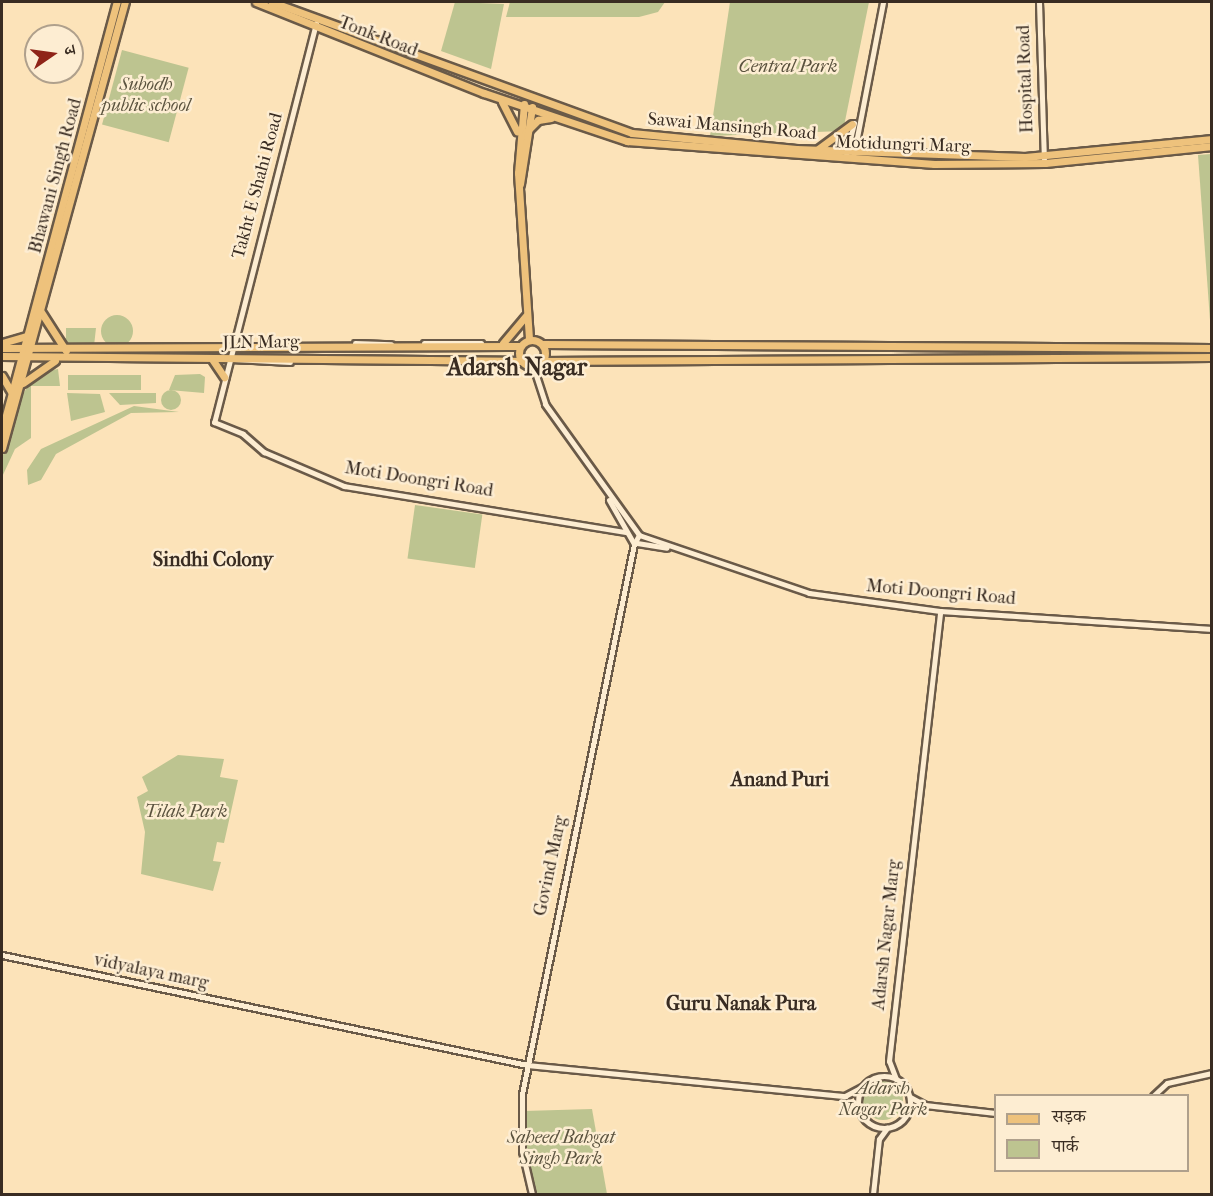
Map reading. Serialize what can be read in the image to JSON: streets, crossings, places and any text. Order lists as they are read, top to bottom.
{
  "streets": {
    "main road": [
      "Tonk Road",
      "Sawai Mansingh Road",
      "Motidungri Marg",
      "Bhawani Singh Road",
      "JLN Marg"
    ],
    "street": [
      "Hospital Road",
      "Takht E Shahi Road",
      "Moti Doongri Road",
      "Govind Marg",
      "Adarsh Nagar Marg",
      "vidyalaya marg"
    ]
  },
  "crossings": [
    ["Tonk Road", "Sawai Mansingh Road"],
    ["Tonk Road", "Motidungri Marg"],
    ["Tonk Road", "Takht E Shahi Road"],
    ["Hospital Road", "Motidungri Marg"],
    ["Sawai Mansingh Road", "Motidungri Marg"],
    ["Sawai Mansingh Road", "Takht E Shahi Road"],
    ["Bhawani Singh Road", "JLN Marg"],
    ["Takht E Shahi Road", "JLN Marg"],
    ["Takht E Shahi Road", "Moti Doongri Road"],
    ["JLN Marg", "Moti Doongri Road"],
    ["Moti Doongri Road", "Govind Marg"],
    ["Moti Doongri Road", "Adarsh Nagar Marg"],
    ["Govind Marg", "vidyalaya marg"]
  ],
  "districts": [
    "Adarsh Nagar",
    "Sindhi Colony",
    "Anand Puri",
    "Guru Nanak Pura"
  ],
  "parks": [
    "Central Park",
    "Subodh public school",
    "Tilak Park",
    "Adarsh Nagar Park",
    "Saheed Bahgat Singh Park"
  ],
  "legend": ["सड़क", "पार्क"],
  "north": "right"
}
